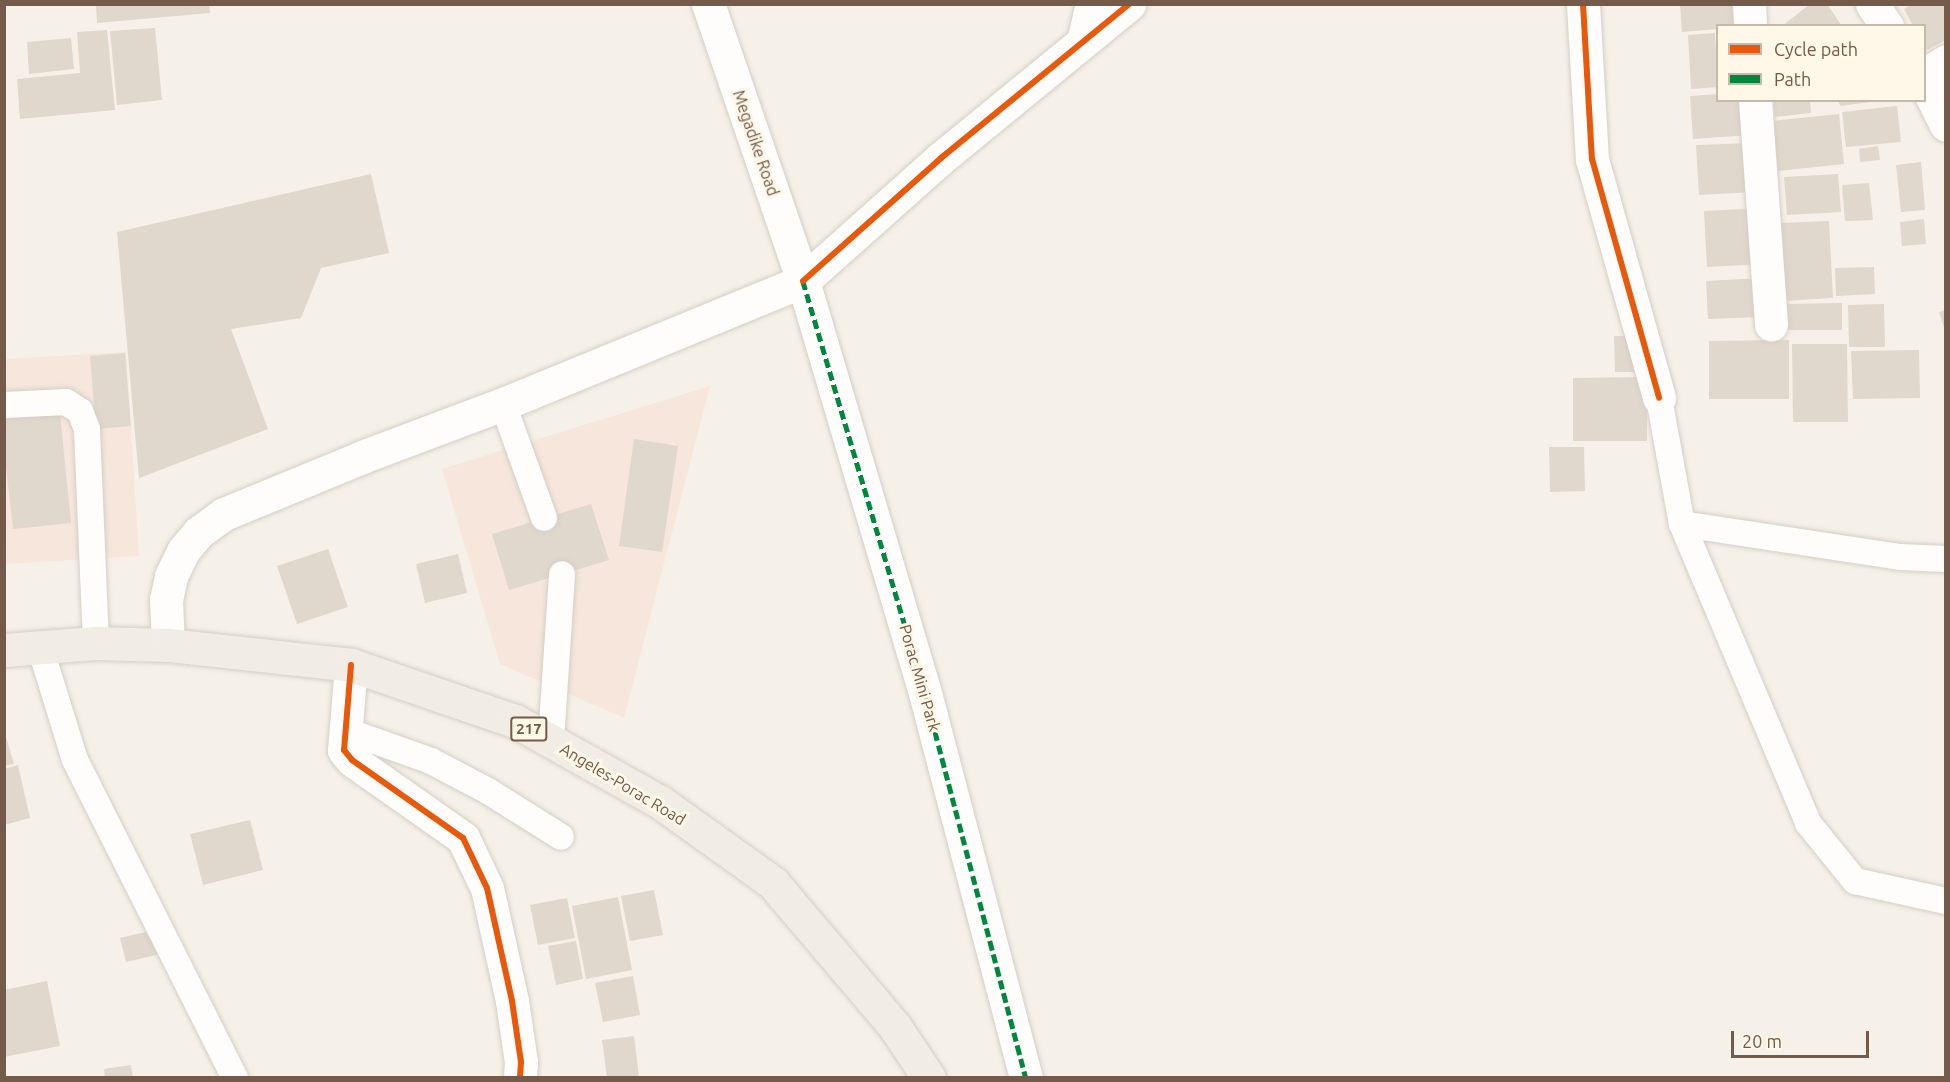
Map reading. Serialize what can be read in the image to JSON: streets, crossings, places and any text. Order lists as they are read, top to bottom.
{
  "streets": {
    "main road": ["217", "Angeles-Porac Road"],
    "street": ["Megadike Road", "Porac Mini Park"]
  },
  "crossings": [
    ["Megadike Road", "Porac Mini Park"]
  ],
  "legend": ["Cycle path", "Path"],
  "scale_bar": "20 m"
}
